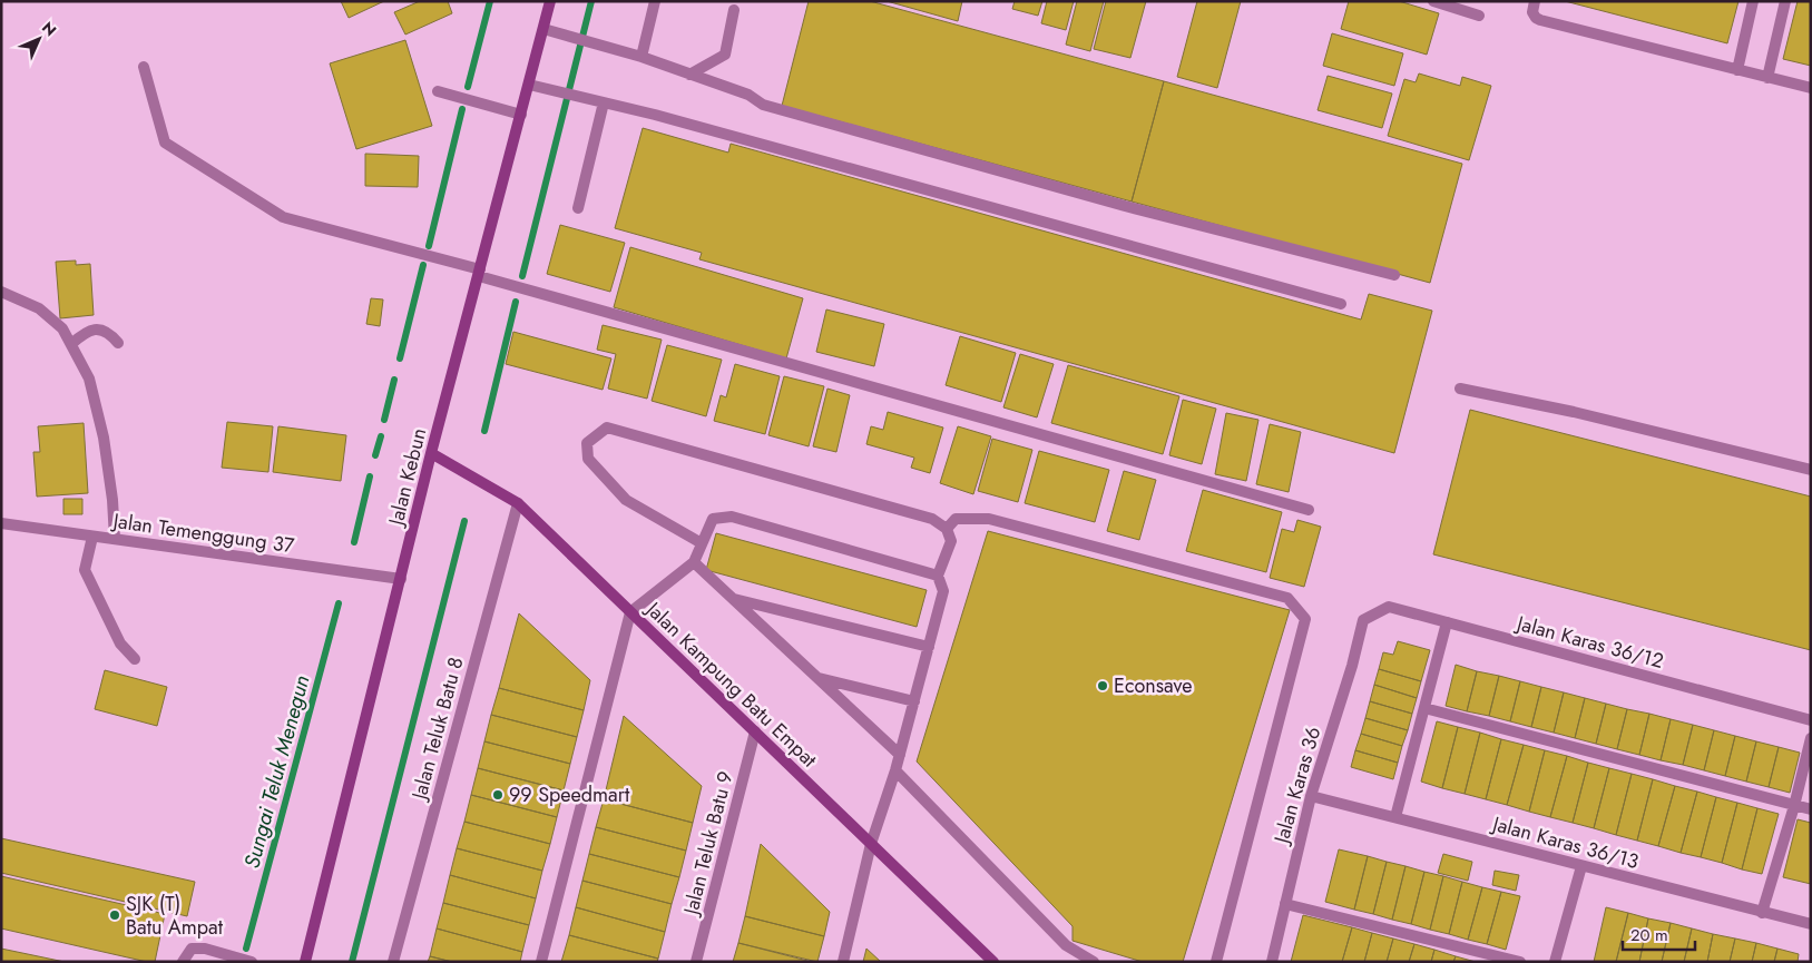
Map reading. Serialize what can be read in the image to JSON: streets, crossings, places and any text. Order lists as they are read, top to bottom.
{
  "streets": {
    "main road": ["Jalan Kebun", "Jalan Kampung Batu Empat"],
    "street": [
      "Jalan Temenggung 37",
      "Jalan Karas 36/12",
      "Jalan Teluk Batu 8",
      "Jalan Karas 36",
      "Jalan Teluk Batu 9",
      "Jalan Karas 36/13"
    ]
  },
  "crossings": [
    ["Jalan Kebun", "Jalan Temenggung 37"],
    ["Jalan Kebun", "Jalan Kampung Batu Empat"],
    ["Jalan Karas 36/12", "Jalan Karas 36"],
    ["Jalan Kampung Batu Empat", "Jalan Teluk Batu 8"],
    ["Jalan Kampung Batu Empat", "Jalan Teluk Batu 9"],
    ["Jalan Karas 36", "Jalan Karas 36/13"]
  ],
  "water": ["Sungai Teluk Menegun"],
  "places": ["Econsave", "99 Speedmart", "SJK (T) Batu Ampat"],
  "scale_bar": "20 m",
  "north": "top right"
}
